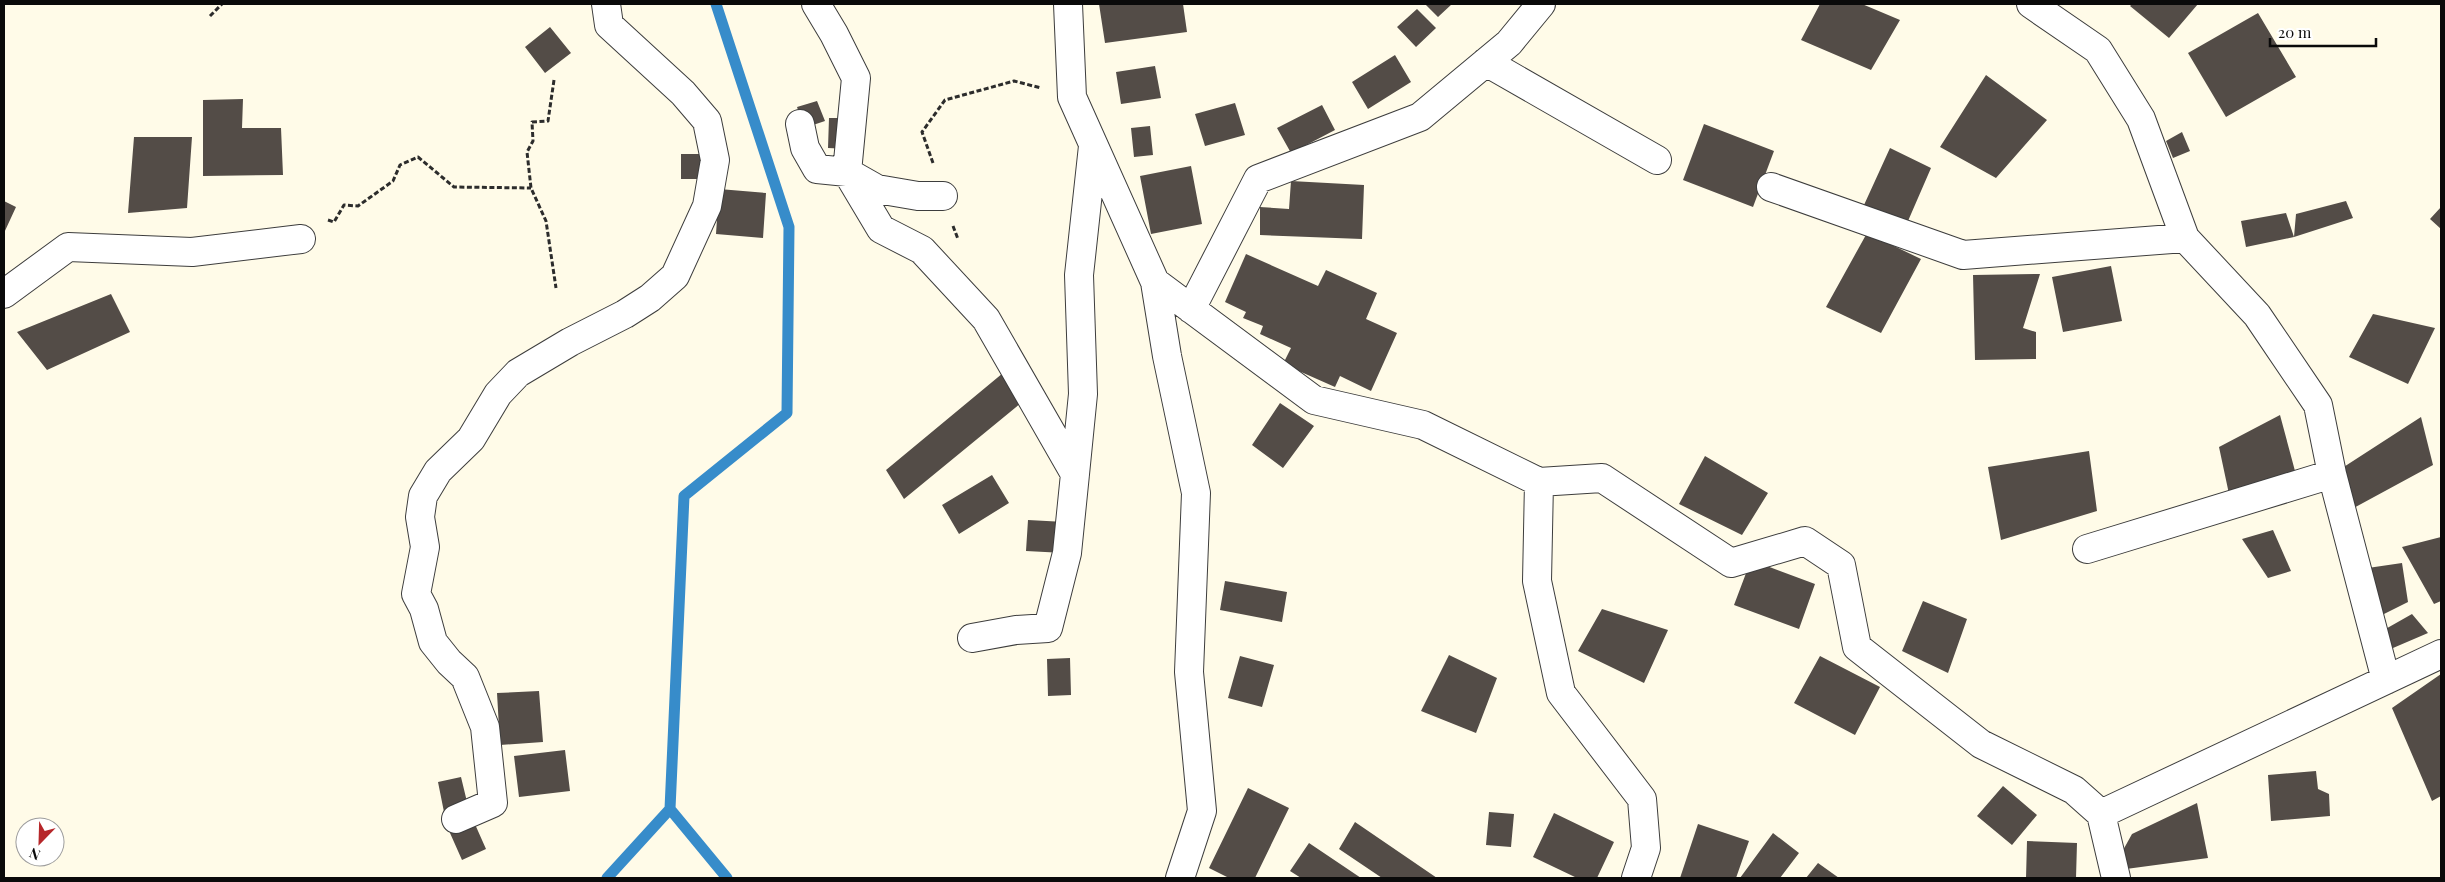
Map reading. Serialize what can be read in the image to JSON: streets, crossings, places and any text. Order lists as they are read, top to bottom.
{
  "scale_bar": "20 m",
  "north": "bottom left"
}
